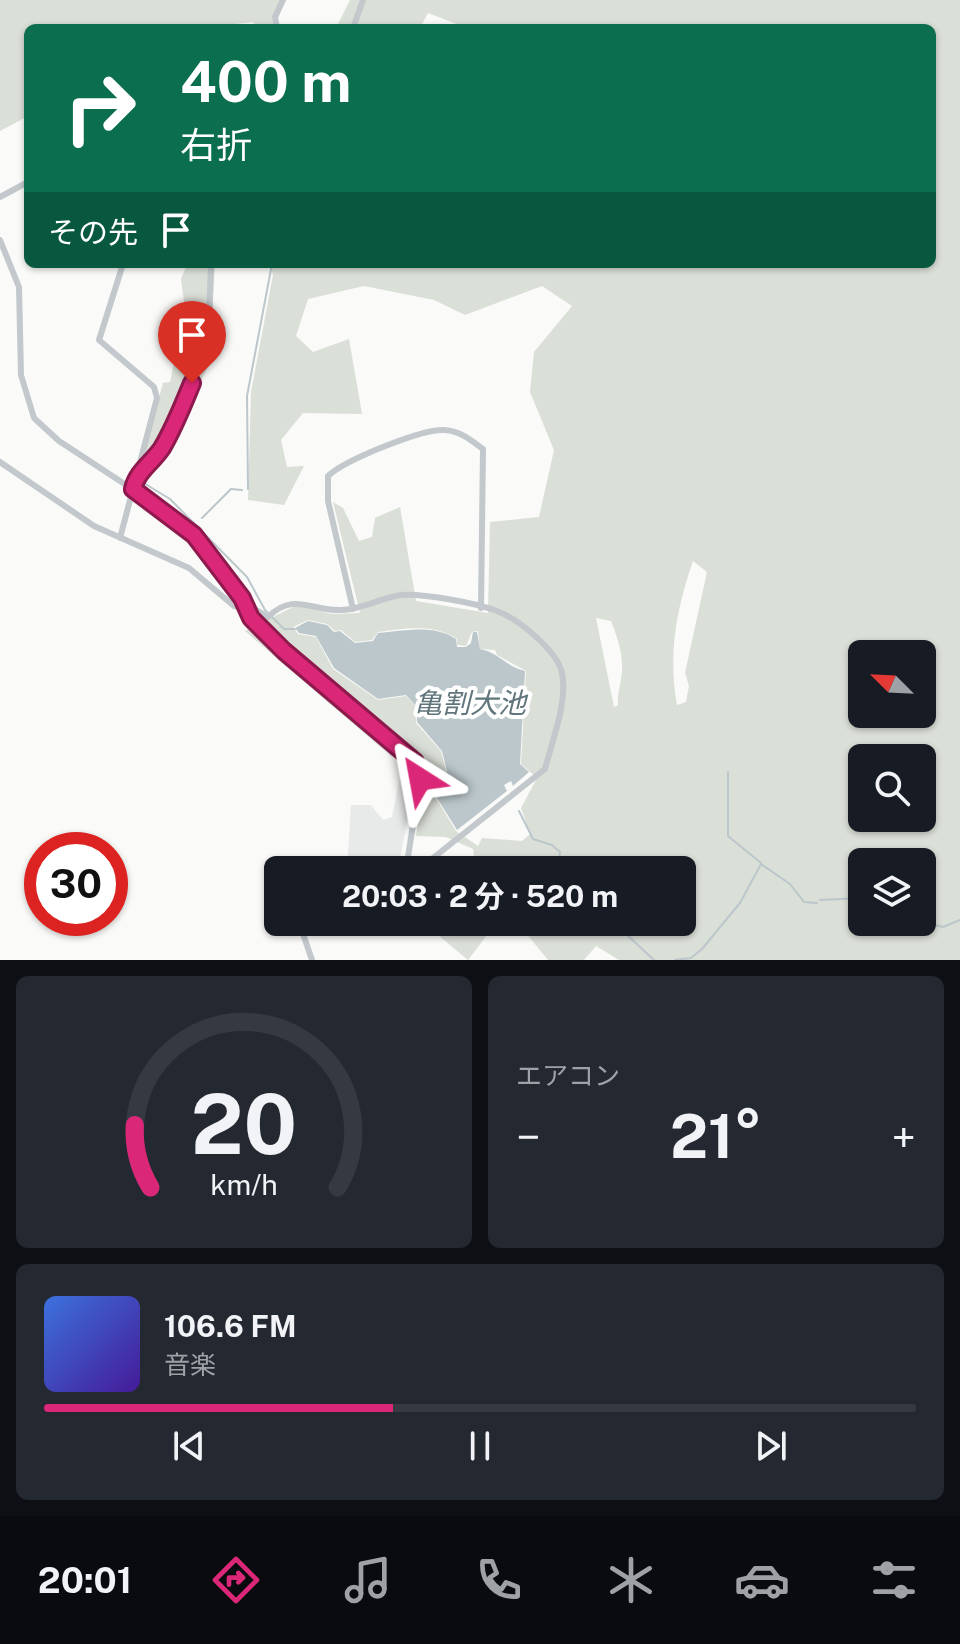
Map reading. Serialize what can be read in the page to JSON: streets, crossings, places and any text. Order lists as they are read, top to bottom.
{
  "water": ["亀割大池"],
  "north": "top left",
  "page": {
    "turn": ["400 m", "右折"],
    "then": "その先",
    "limit": "30",
    "trip": "20:03 · 2 分 · 520 m",
    "tile": "エアコン",
    "heat": ["−", "21°", "+"],
    "song": ["106.6 FM", "音楽"],
    "tabs": "20:01",
    "gauge": ["20", "km/h"]
  }
}
